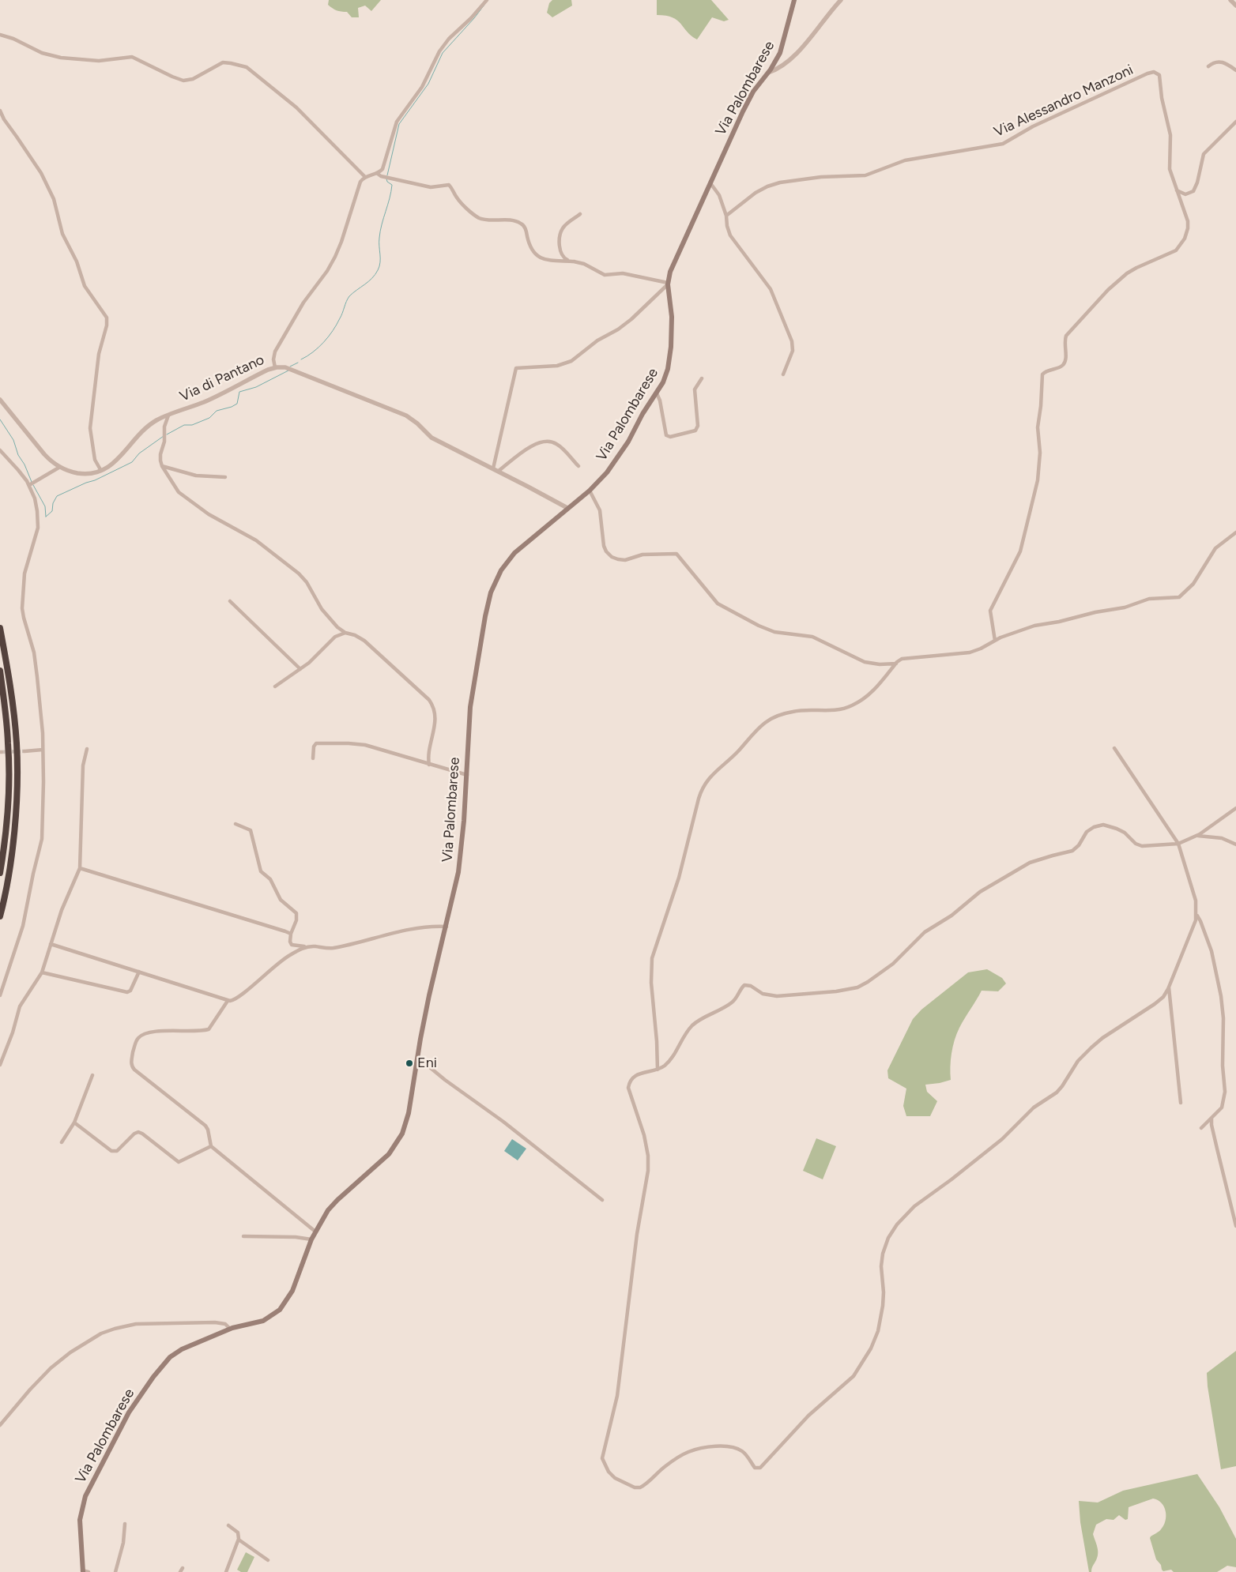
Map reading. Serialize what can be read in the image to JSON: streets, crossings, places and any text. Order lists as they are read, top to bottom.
{
  "streets": {
    "main road": ["Via Palombarese"],
    "street": ["Via Alessandro Manzoni", "Via di Pantano"]
  },
  "crossings": [
    ["Via Palombarese", "Via di Pantano"]
  ],
  "places": ["Eni"]
}
